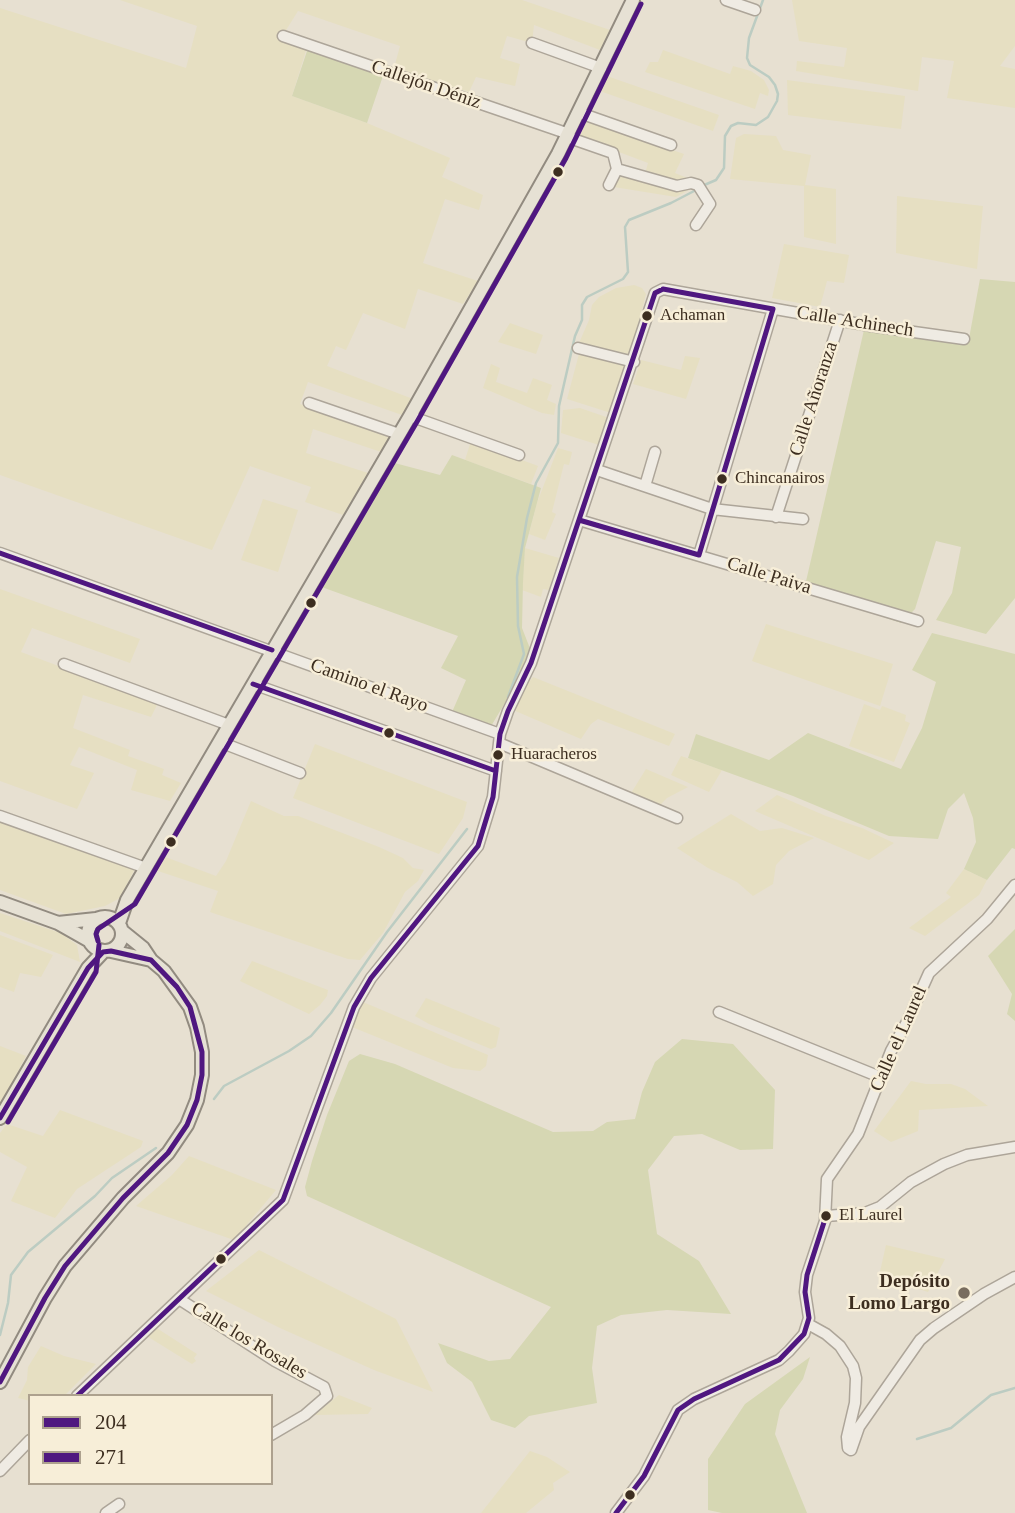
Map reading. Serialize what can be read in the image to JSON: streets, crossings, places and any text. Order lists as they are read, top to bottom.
{
  "streets": {
    "street": [
      "Callejón Déniz",
      "Calle Achinech",
      "Calle Añoranza",
      "Calle Paiva",
      "Camino el Rayo",
      "Calle el Laurel",
      "Calle los Rosales"
    ]
  },
  "crossings": [
    ["Calle Achinech", "Calle Añoranza"]
  ],
  "places": [
    "Achaman",
    "Chincanairos",
    "Huaracheros",
    "El Laurel",
    "Depósito Lomo Largo"
  ],
  "lines": ["transit line 271", "transit line 204"],
  "legend": ["204", "271"]
}
